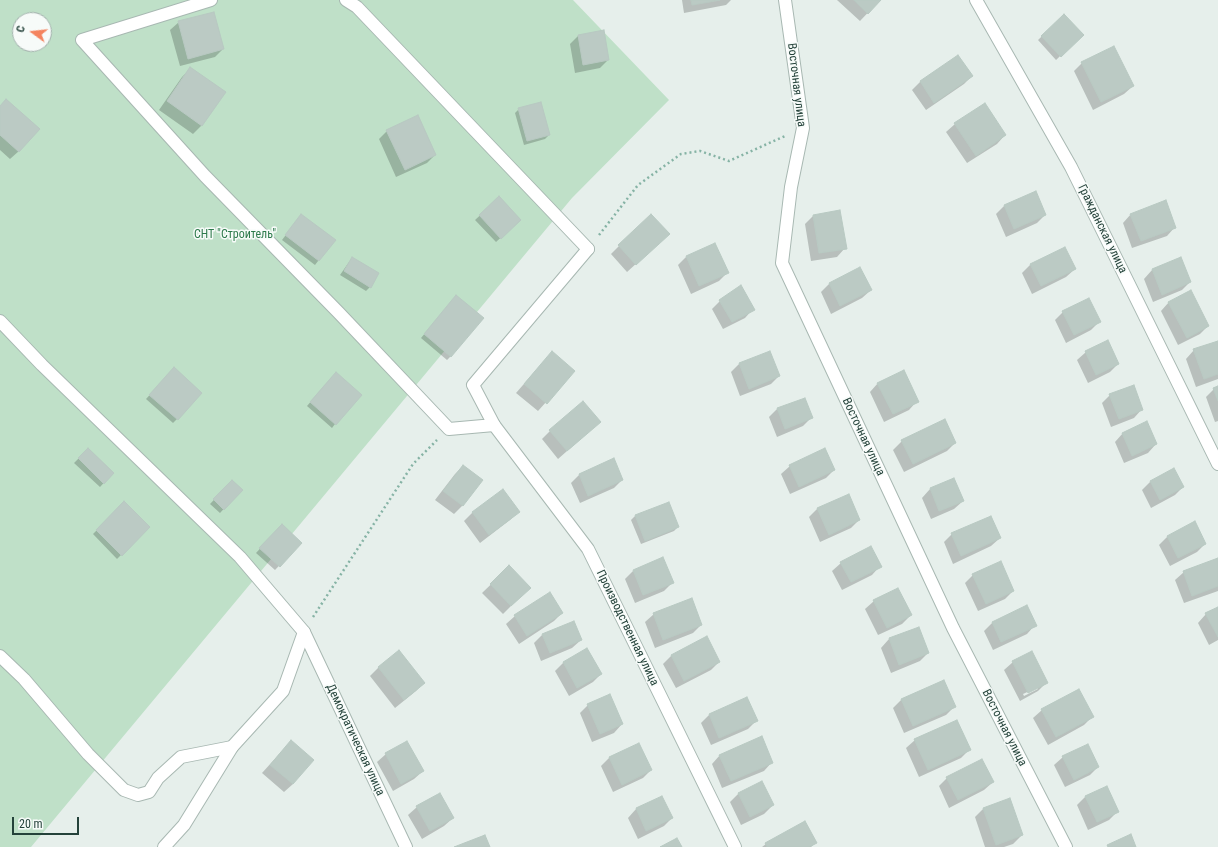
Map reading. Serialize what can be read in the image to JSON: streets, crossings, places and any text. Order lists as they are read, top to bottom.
{
  "streets": {
    "street": [
      "Восточная улица",
      "Гражданская улица",
      "Производственная улица",
      "Демократическая улица"
    ]
  },
  "parks": ["СНТ \"Строитель\""],
  "scale_bar": "20 m",
  "north": "left"
}
